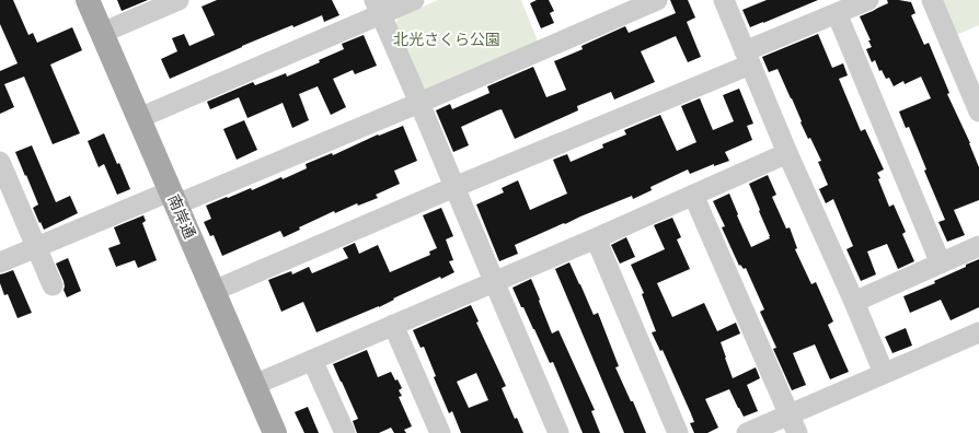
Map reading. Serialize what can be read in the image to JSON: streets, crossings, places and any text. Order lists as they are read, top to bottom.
{
  "streets": {
    "main road": ["南岸通"]
  },
  "parks": ["北光さくら公園"]
}
